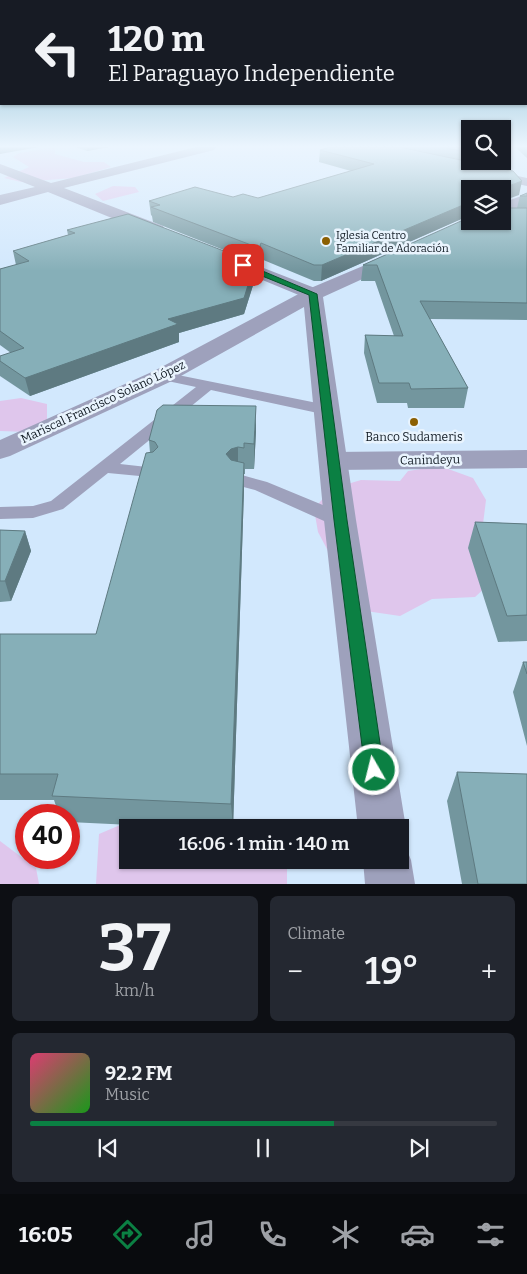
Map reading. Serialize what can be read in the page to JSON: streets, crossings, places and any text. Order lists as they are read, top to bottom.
{
  "streets": {
    "street": ["Mariscal Francisco Solano López", "Canindeyu"]
  },
  "places": ["Iglesia Centro Familiar de Adoración", "Banco Sudameris"],
  "page": {
    "turn": ["120 m", "El Paraguayo Independiente"],
    "limit": "40",
    "trip": "16:06 · 1 min · 140 m",
    "tile": [
      ["37", "km/h"],
      "Climate"
    ],
    "heat": ["−", "19°", "+"],
    "song": ["92.2 FM", "Music"],
    "tabs": "16:05"
  }
}
